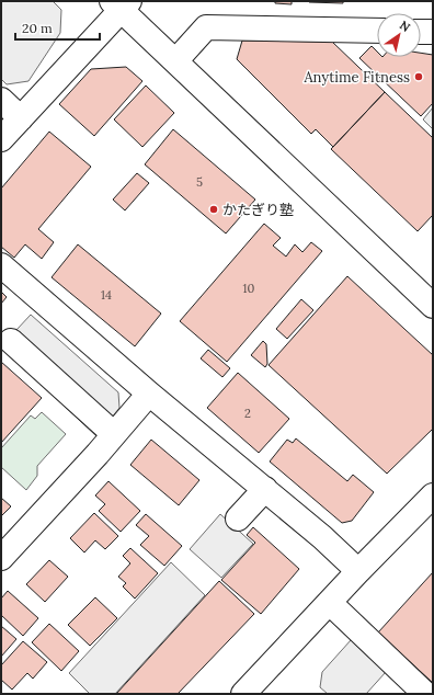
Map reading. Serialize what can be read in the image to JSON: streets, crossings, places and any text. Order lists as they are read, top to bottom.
{
  "places": ["Anytime Fitness", "かたぎり塾"],
  "house_numbers": [
    "5",
    "10",
    "14",
    "2"
  ],
  "scale_bar": "20 m",
  "north": "top right"
}
